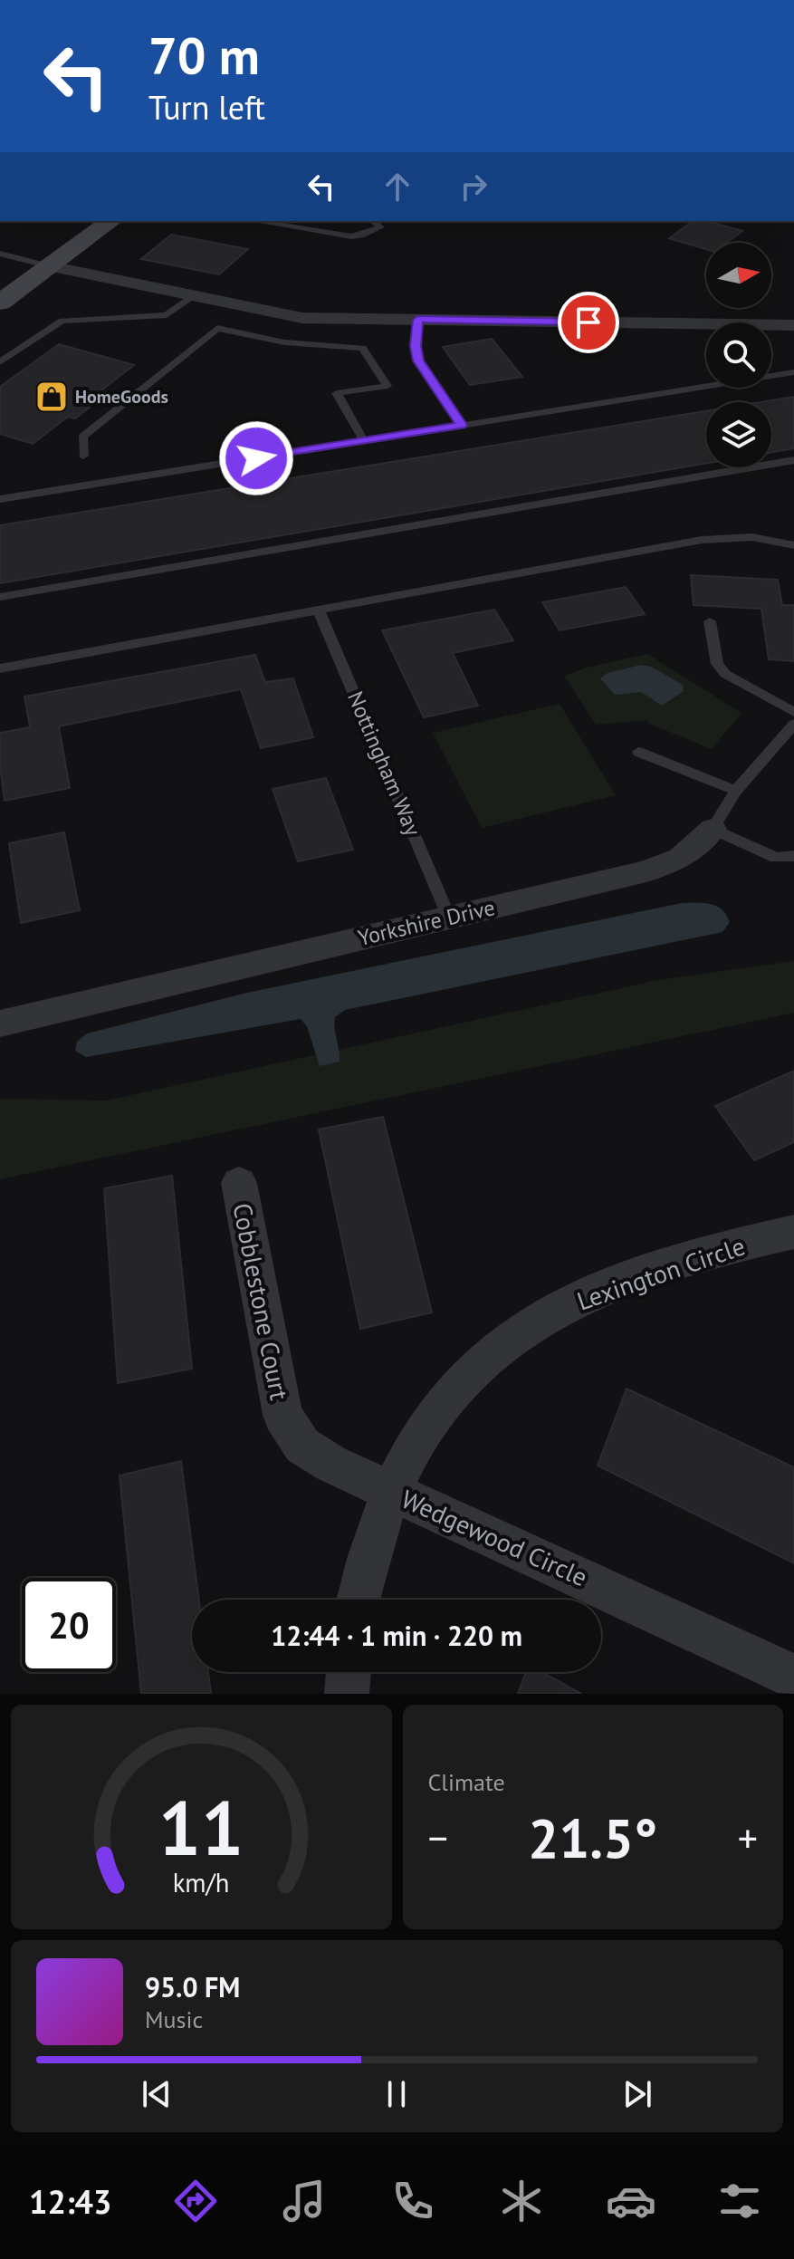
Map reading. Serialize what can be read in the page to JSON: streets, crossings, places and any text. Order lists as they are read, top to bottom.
{
  "streets": {
    "street": [
      "Yorkshire Drive",
      "Lexington Circle",
      "Cobblestone Court",
      "Wedgewood Circle"
    ],
    "lane": ["Nottingham Way"]
  },
  "crossings": [
    ["Nottingham Way", "Yorkshire Drive"],
    ["Lexington Circle", "Cobblestone Court"],
    ["Lexington Circle", "Wedgewood Circle"],
    ["Cobblestone Court", "Wedgewood Circle"]
  ],
  "places": {
    "shop": ["HomeGoods"]
  },
  "north": "right",
  "page": {
    "turn": ["70 m", "Turn left"],
    "limit": "20",
    "trip": "12:44 · 1 min · 220 m",
    "tile": "Climate",
    "heat": ["−", "21.5°", "+"],
    "song": ["95.0 FM", "Music"],
    "tabs": "12:43",
    "gauge": ["11", "km/h"]
  }
}
